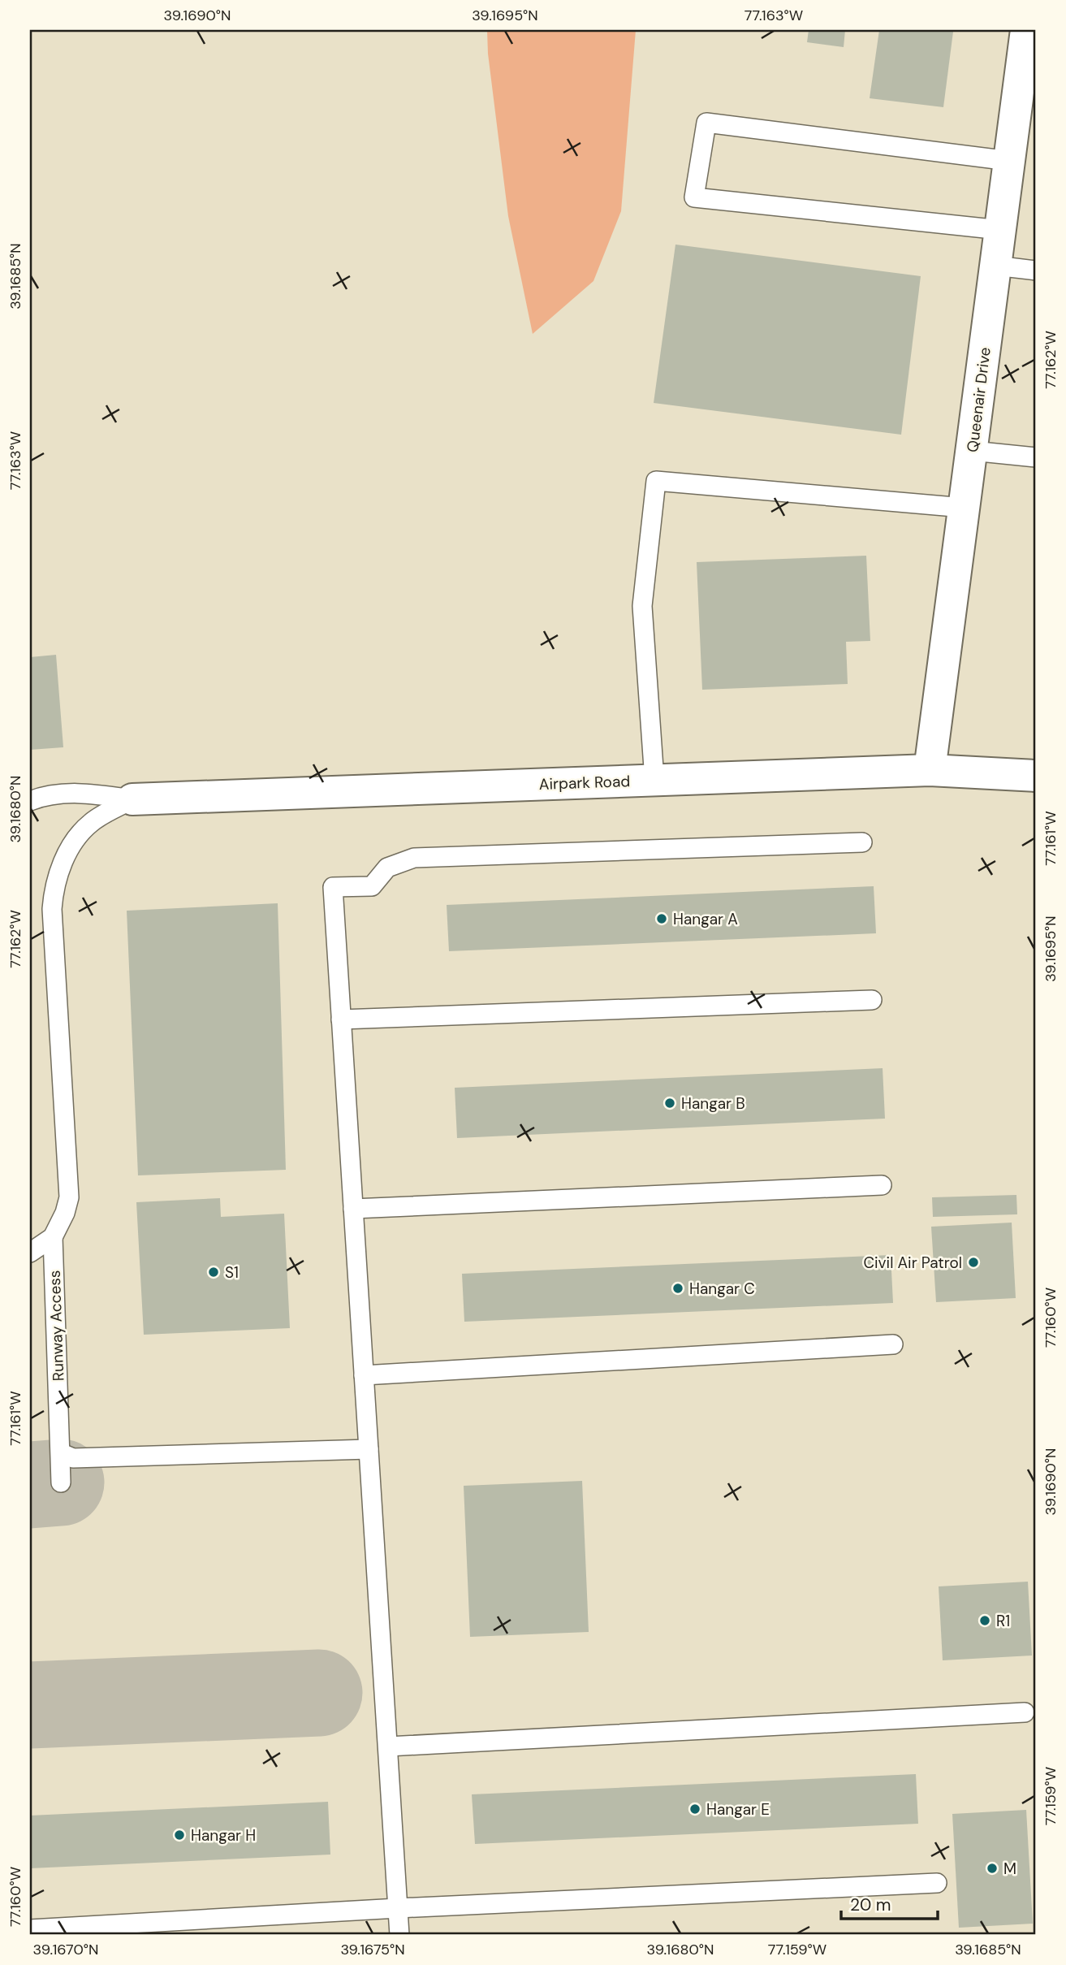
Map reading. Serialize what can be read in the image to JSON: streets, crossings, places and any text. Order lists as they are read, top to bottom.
{
  "streets": {
    "street": ["Queenair Drive", "Airpark Road"],
    "lane": ["Runway Access"]
  },
  "crossings": [
    ["Queenair Drive", "Airpark Road"]
  ],
  "places": [
    "Hangar A",
    "Hangar B",
    "Civil Air Patrol",
    "S1",
    "Hangar C",
    "R1",
    "Hangar E",
    "Hangar H",
    "M"
  ],
  "scale_bar": "20 m",
  "coordinates": [
    "39.1690°N",
    "39.1695°N",
    "77.163°W",
    "39.1685°N",
    "77.162°W",
    "39.1680°N",
    "77.161°W",
    "77.160°W",
    "77.159°W",
    "39.1670°N",
    "39.1675°N"
  ]
}
